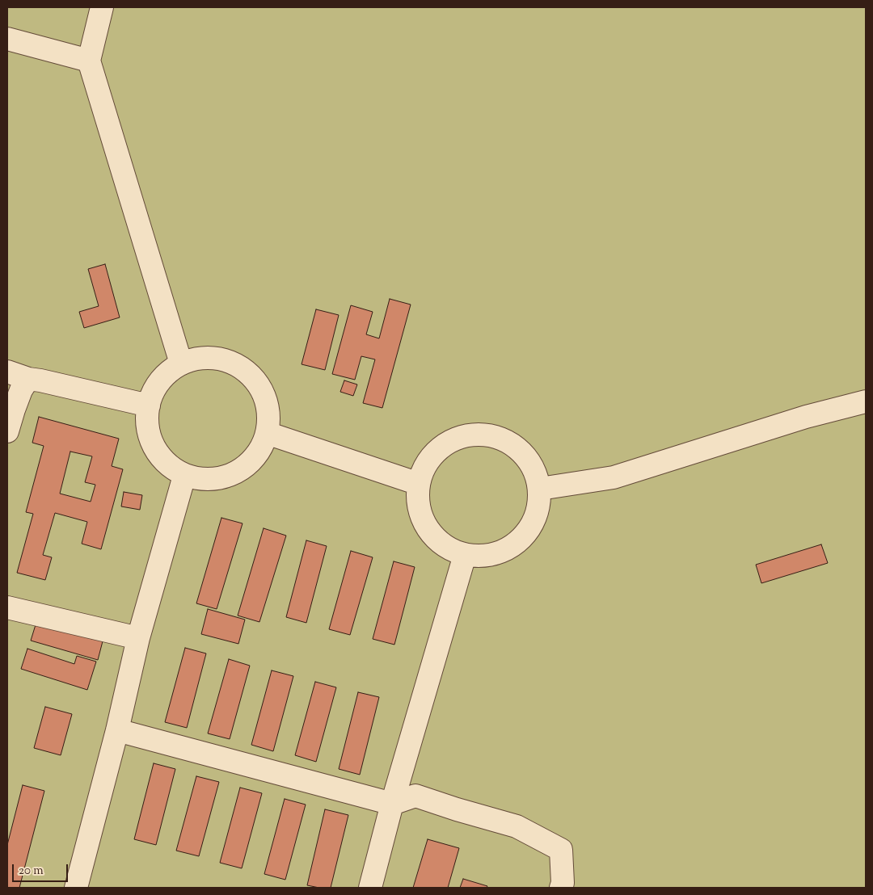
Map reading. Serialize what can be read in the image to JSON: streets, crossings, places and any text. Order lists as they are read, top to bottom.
{
  "scale_bar": "20 m"
}
